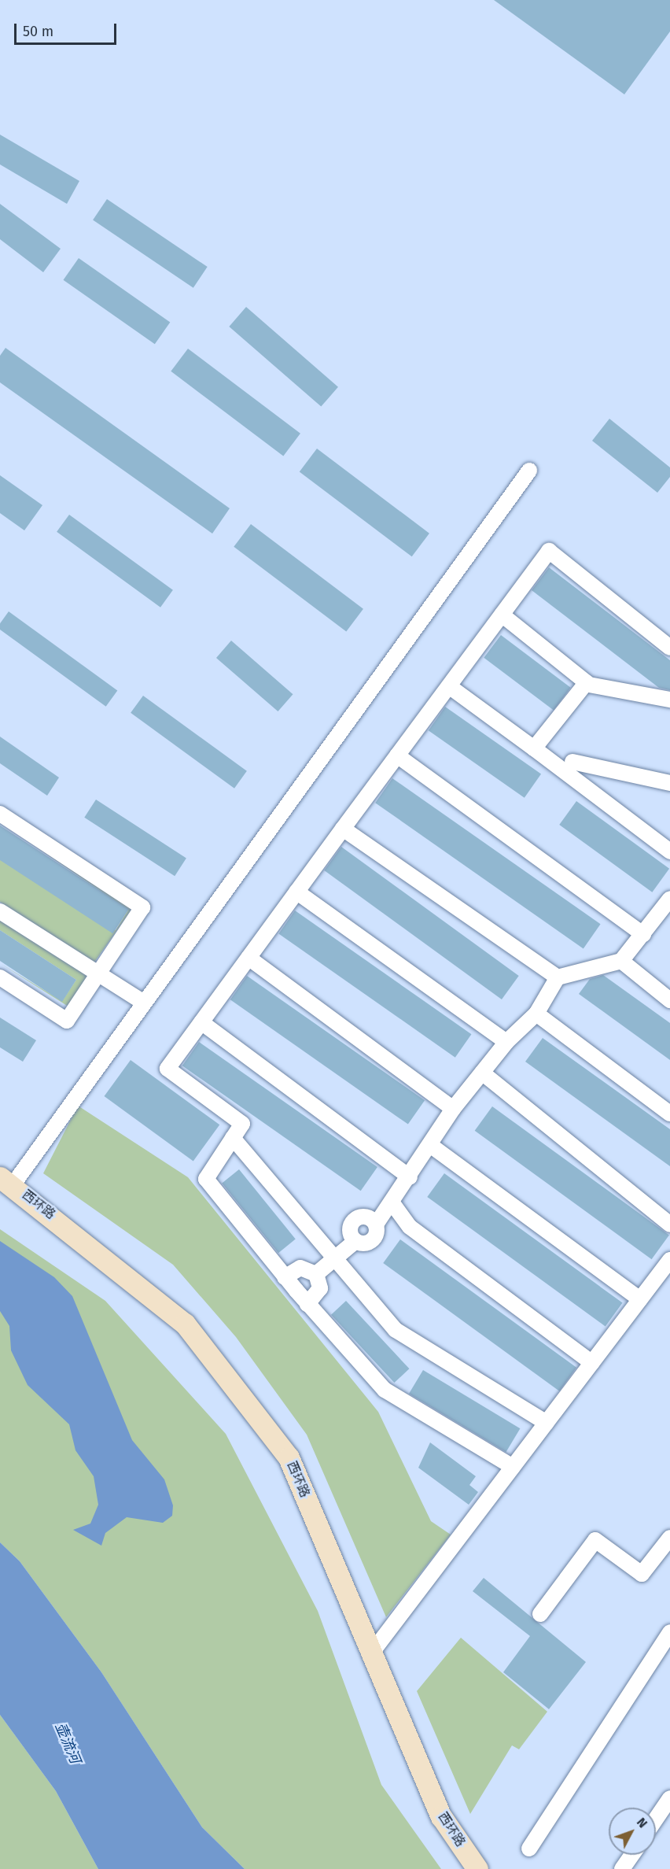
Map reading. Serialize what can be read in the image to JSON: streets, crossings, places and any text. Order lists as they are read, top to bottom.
{
  "streets": {
    "main road": ["西环路"]
  },
  "water": ["壶流河"],
  "scale_bar": "50 m",
  "north": "top right"
}
